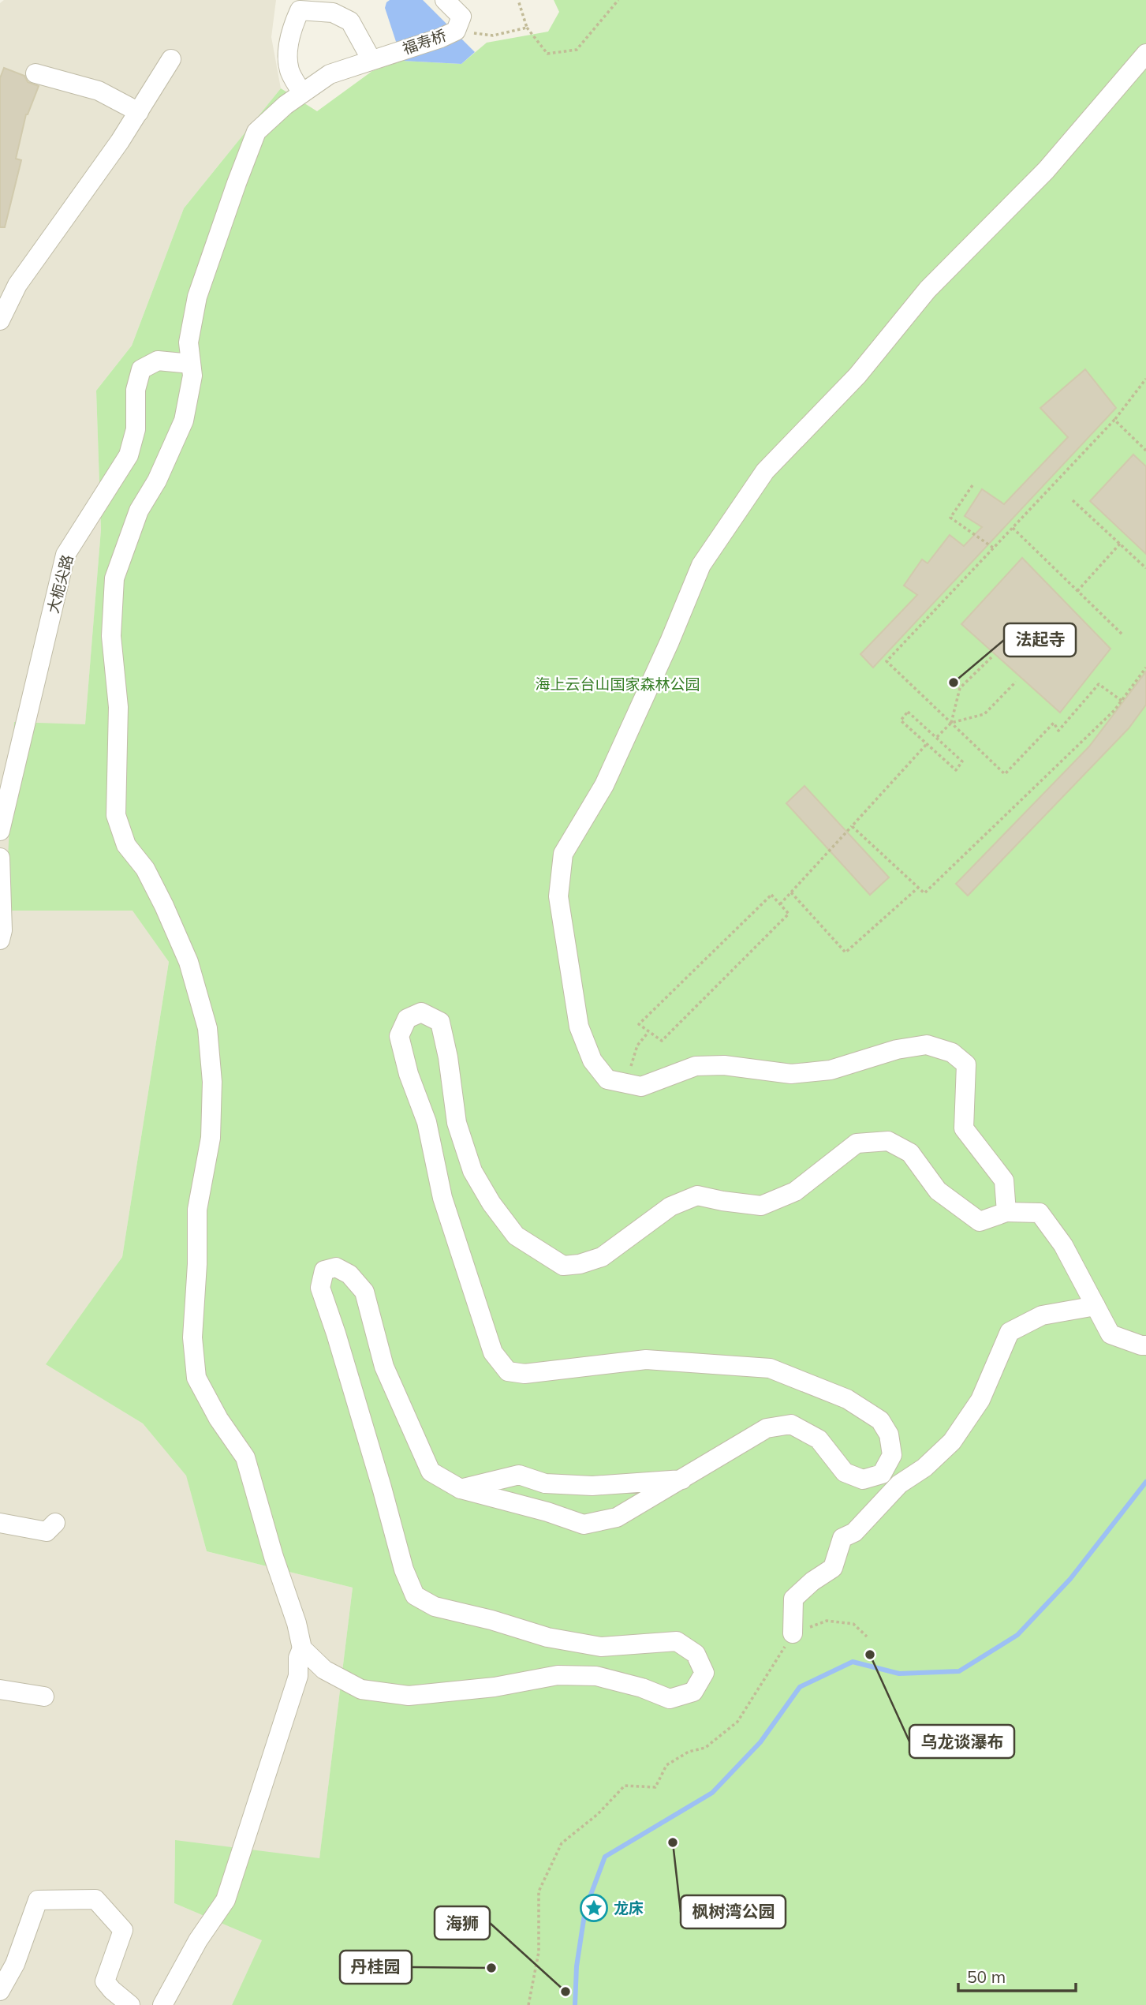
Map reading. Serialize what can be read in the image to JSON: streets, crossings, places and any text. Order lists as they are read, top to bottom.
{
  "streets": {
    "street": ["福寿桥", "大枙尖路"]
  },
  "crossings": [
    ["福寿桥", "大枙尖路"]
  ],
  "parks": ["海上云台山国家森林公园"],
  "places": {
    "other": [
      "法起寺",
      "乌龙谈瀑布",
      "枫树湾公园",
      "丹桂园",
      "海狮"
    ],
    "place": ["龙床"]
  },
  "scale_bar": "50 m"
}
